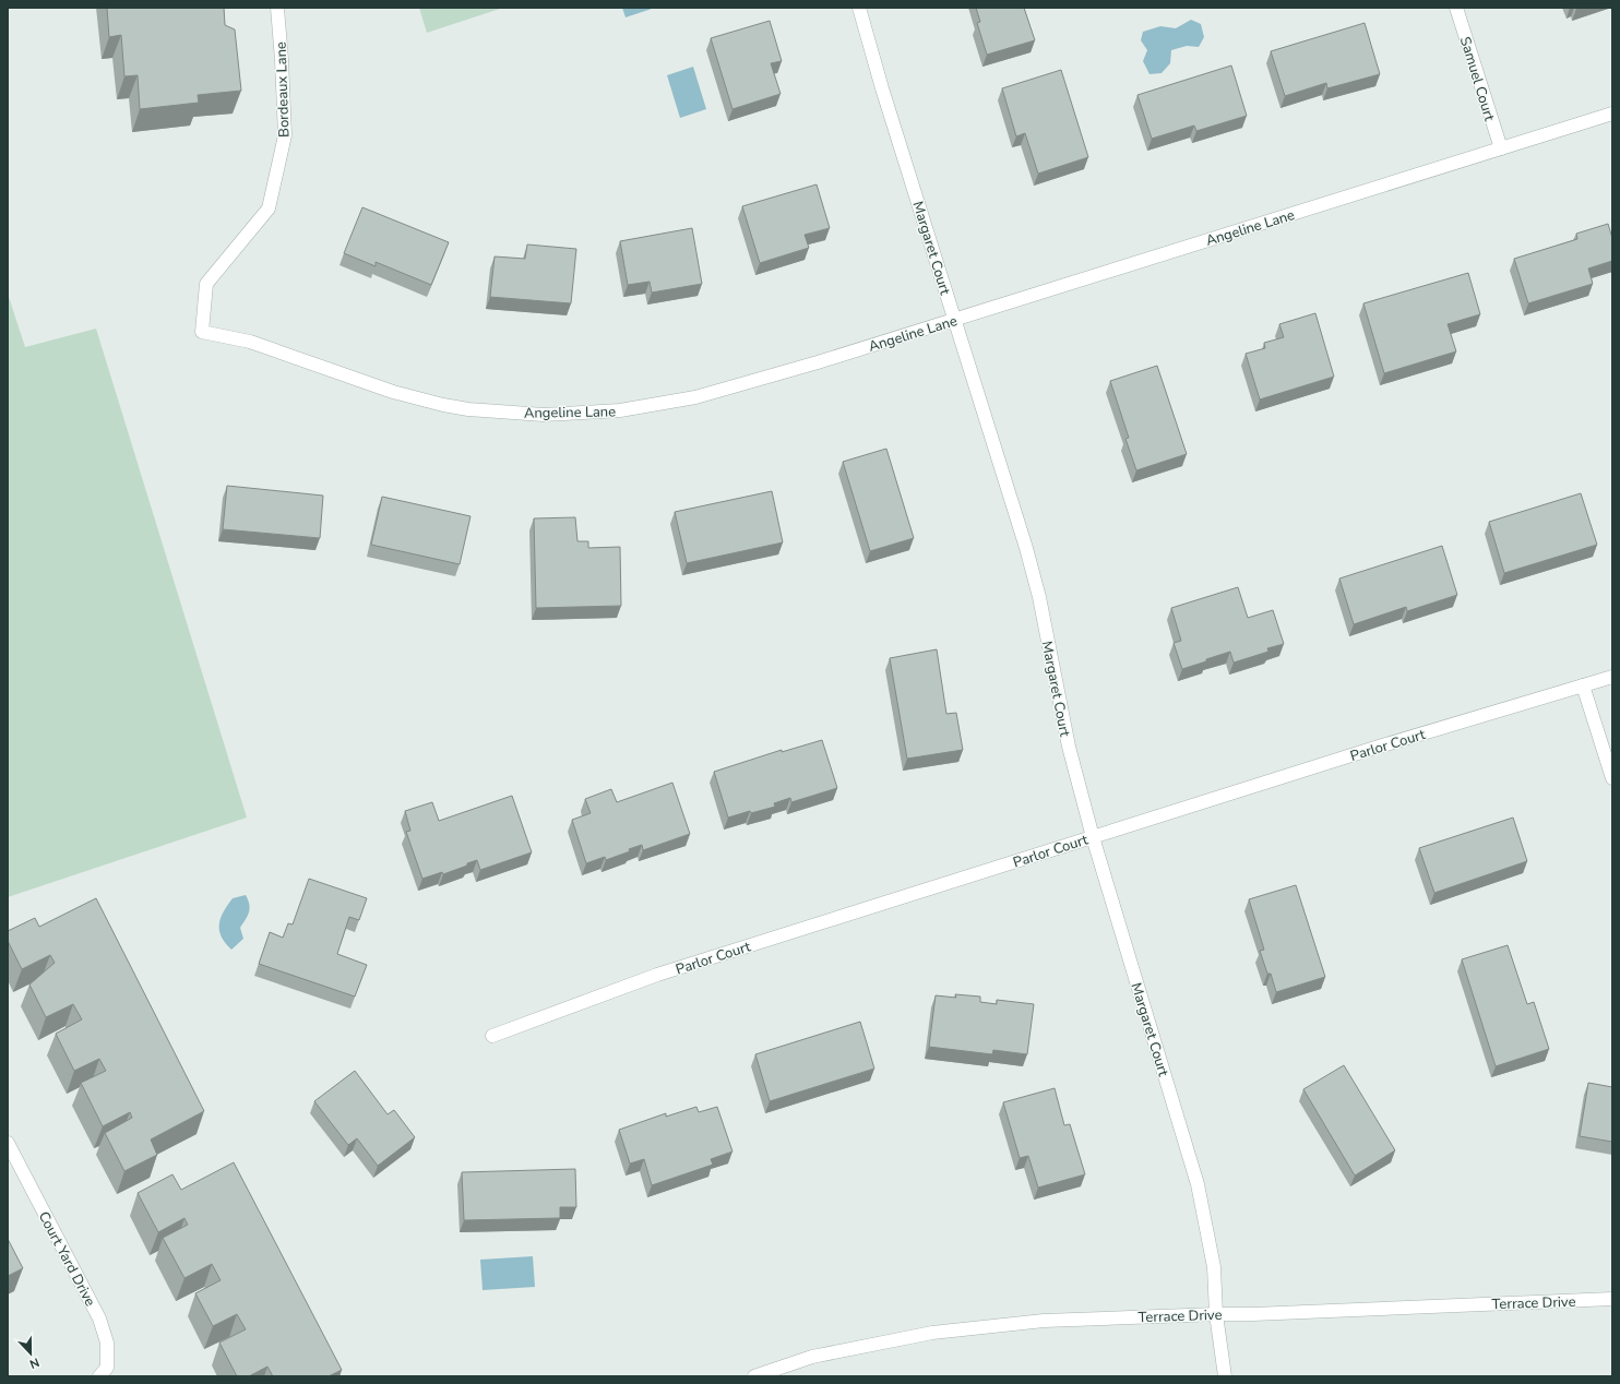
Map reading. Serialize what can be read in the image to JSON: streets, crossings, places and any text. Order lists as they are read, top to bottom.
{
  "streets": {
    "street": [
      "Samuel Court",
      "Bordeaux Lane",
      "Angeline Lane",
      "Margaret Court",
      "Parlor Court",
      "Court Yard Drive",
      "Terrace Drive"
    ]
  },
  "crossings": [
    ["Samuel Court", "Angeline Lane"],
    ["Bordeaux Lane", "Angeline Lane"],
    ["Angeline Lane", "Margaret Court"],
    ["Margaret Court", "Parlor Court"],
    ["Margaret Court", "Terrace Drive"]
  ],
  "north": "bottom"
}
